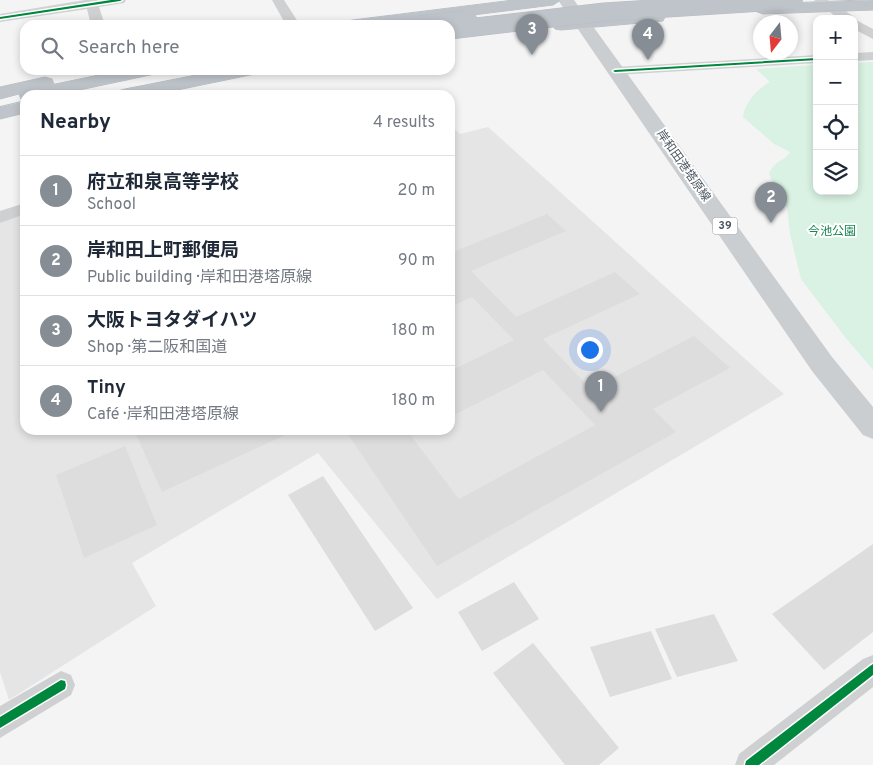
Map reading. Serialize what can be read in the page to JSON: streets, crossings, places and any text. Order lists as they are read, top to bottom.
{
  "streets": {
    "main road": ["岸和田港塔原線", "39"]
  },
  "parks": ["今池公園"],
  "north": "bottom",
  "page": {
    "pins": [
      "3",
      "4",
      "2",
      "1"
    ],
    "map_buttons": ["+", "−"],
    "search": "Search here",
    "heading": ["Nearby", "4 results"],
    "list": [
      {
        "mark": "1",
        "name": "府立和泉高等学校",
        "note": "School",
        "value": "20 m"
      },
      {
        "mark": "2",
        "name": "岸和田上町郵便局",
        "note": "Public building · 岸和田港塔原線",
        "value": "90 m"
      },
      {
        "mark": "3",
        "name": "大阪トヨタダイハツ",
        "note": "Shop · 第二阪和国道",
        "value": "180 m"
      },
      {
        "mark": "4",
        "name": "Tiny",
        "note": "Café · 岸和田港塔原線",
        "value": "180 m"
      }
    ]
  }
}
